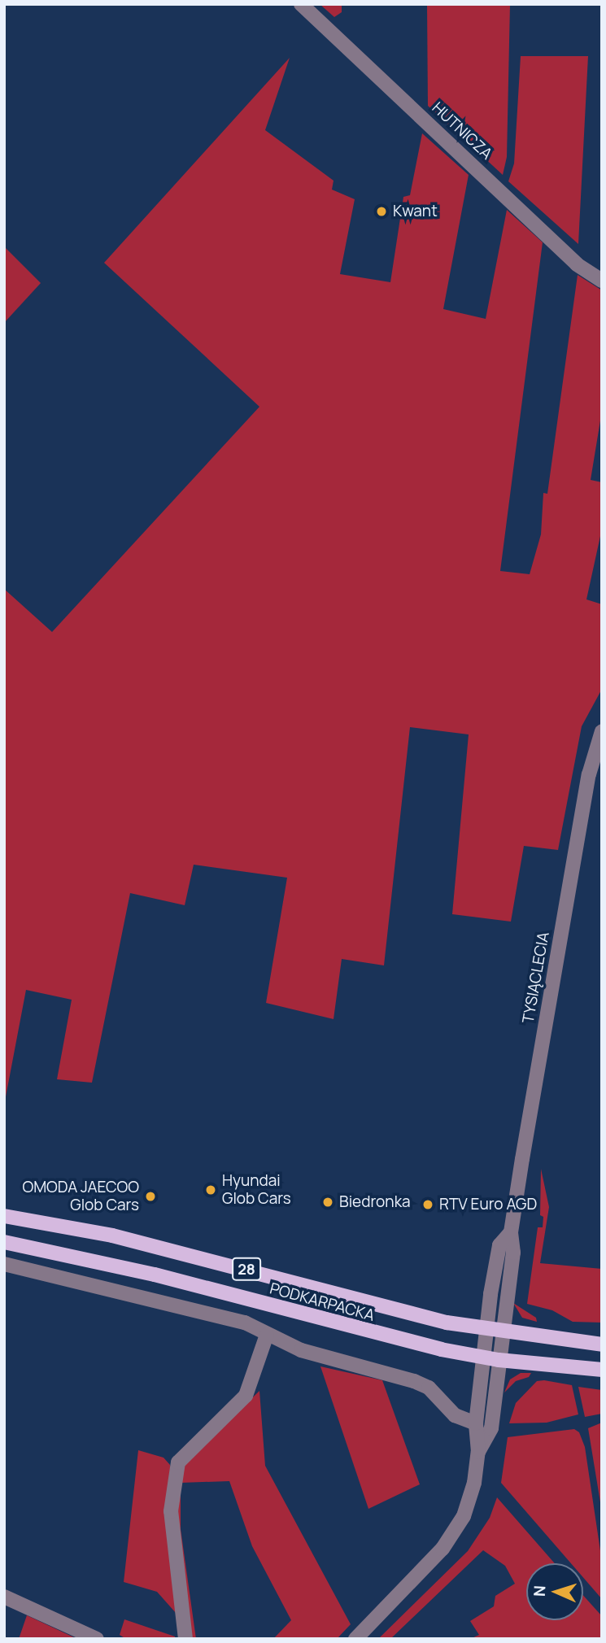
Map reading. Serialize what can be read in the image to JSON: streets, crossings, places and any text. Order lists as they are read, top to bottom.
{
  "streets": {
    "main road": ["28", "PODKARPACKA"],
    "street": ["HUTNICZA", "TYSIĄCLECIA"]
  },
  "crossings": [
    ["TYSIĄCLECIA", "PODKARPACKA"]
  ],
  "places": [
    "Kwant",
    "Hyundai Glob Cars",
    "OMODA JAECOO Glob Cars",
    "Biedronka",
    "RTV Euro AGD"
  ],
  "north": "left"
}
